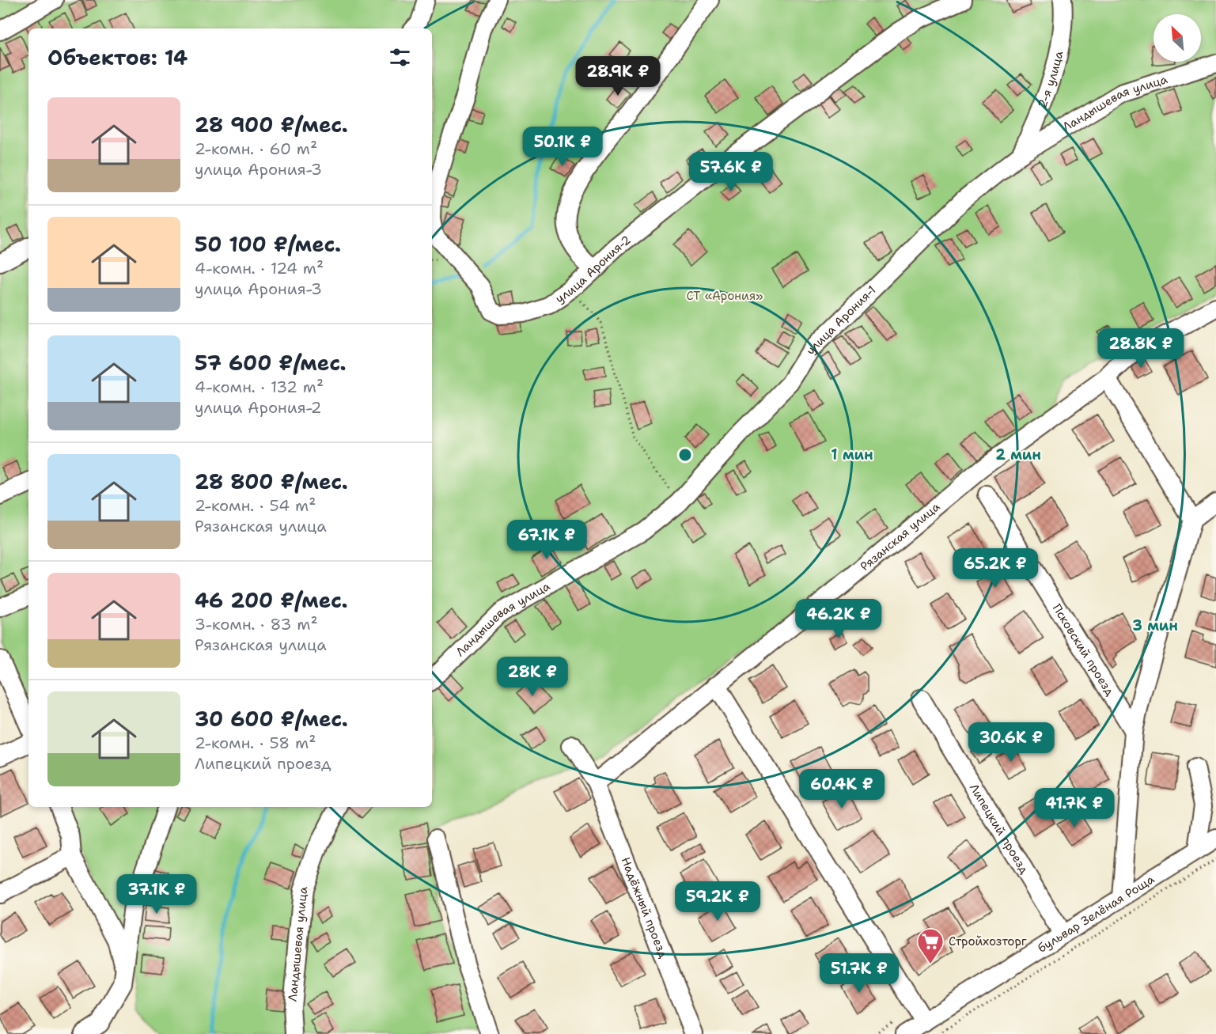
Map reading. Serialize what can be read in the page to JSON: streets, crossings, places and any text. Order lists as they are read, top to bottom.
{
  "streets": {
    "street": [
      "2-я улица",
      "Ландышевая улица",
      "улица Арония-2",
      "улица Арония-1",
      "Рязанская улица",
      "Псковский проезд",
      "Липецкий проезд",
      "Надёжный проезд",
      "бульвар Зелёная Роща"
    ]
  },
  "crossings": [
    ["2-я улица", "Ландышевая улица"],
    ["2-я улица", "улица Арония-1"],
    ["Ландышевая улица", "улица Арония-1"],
    ["Рязанская улица", "Надёжный проезд"],
    ["Липецкий проезд", "бульвар Зелёная Роща"]
  ],
  "parks": ["СТ «Арония»"],
  "places": {
    "supermarket": ["Стройхозторг"]
  },
  "north": "top left",
  "page": {
    "heading": "Объектов: 14",
    "price": [
      "28.9K ₽",
      "50.1K ₽",
      "57.6K ₽",
      "28.8K ₽",
      "67.1K ₽",
      "65.2K ₽",
      "46.2K ₽",
      "28K ₽",
      "30.6K ₽",
      "60.4K ₽",
      "41.7K ₽",
      "37.1K ₽",
      "59.2K ₽",
      "51.7K ₽"
    ],
    "list": [
      {
        "name": "28 900 ₽/мес.",
        "note": "2-комн. · 60 m² · улица Арония-3"
      },
      {
        "name": "50 100 ₽/мес.",
        "note": "4-комн. · 124 m² · улица Арония-3"
      },
      {
        "name": "57 600 ₽/мес.",
        "note": "4-комн. · 132 m² · улица Арония-2"
      },
      {
        "name": "28 800 ₽/мес.",
        "note": "2-комн. · 54 m² · Рязанская улица"
      },
      {
        "name": "46 200 ₽/мес.",
        "note": "3-комн. · 83 m² · Рязанская улица"
      },
      {
        "name": "30 600 ₽/мес.",
        "note": "2-комн. · 58 m² · Липецкий проезд"
      }
    ]
  },
  "rings": ["1 мин", "2 мин", "3 мин"]
}
